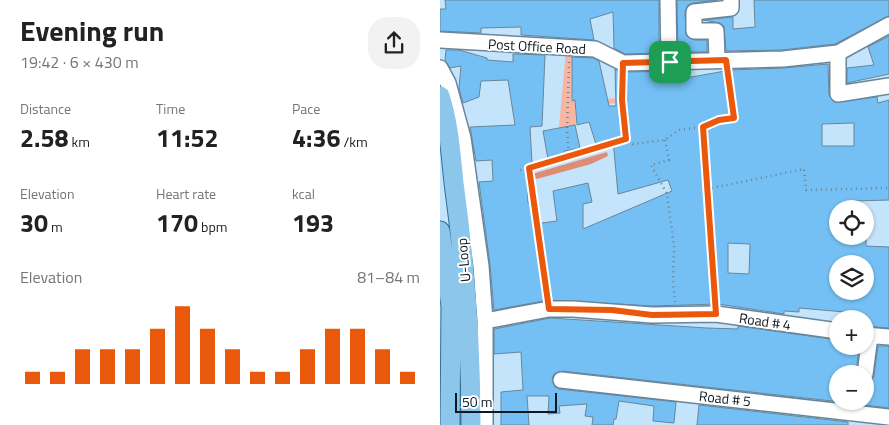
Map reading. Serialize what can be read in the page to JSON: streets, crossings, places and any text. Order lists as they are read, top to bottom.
{
  "streets": {
    "main road": ["U-Loop"],
    "street": ["Post Office Road", "Road # 4", "Road # 5"]
  },
  "scale_bar": "50 m",
  "page": {
    "heading": ["Evening run", "19:42 · 6 × 430 m"],
    "stats": [
      ["Distance", "2.58 km"],
      ["Time", "11:52"],
      ["Pace", "4:36 /km"],
      ["Elevation", "30 m"],
      ["Heart rate", "170 bpm"],
      ["kcal", "193"]
    ],
    "map_buttons": ["+", "−"],
    "chart": ["Elevation", "81–84 m"],
    "scale": "50 m"
  }
}
